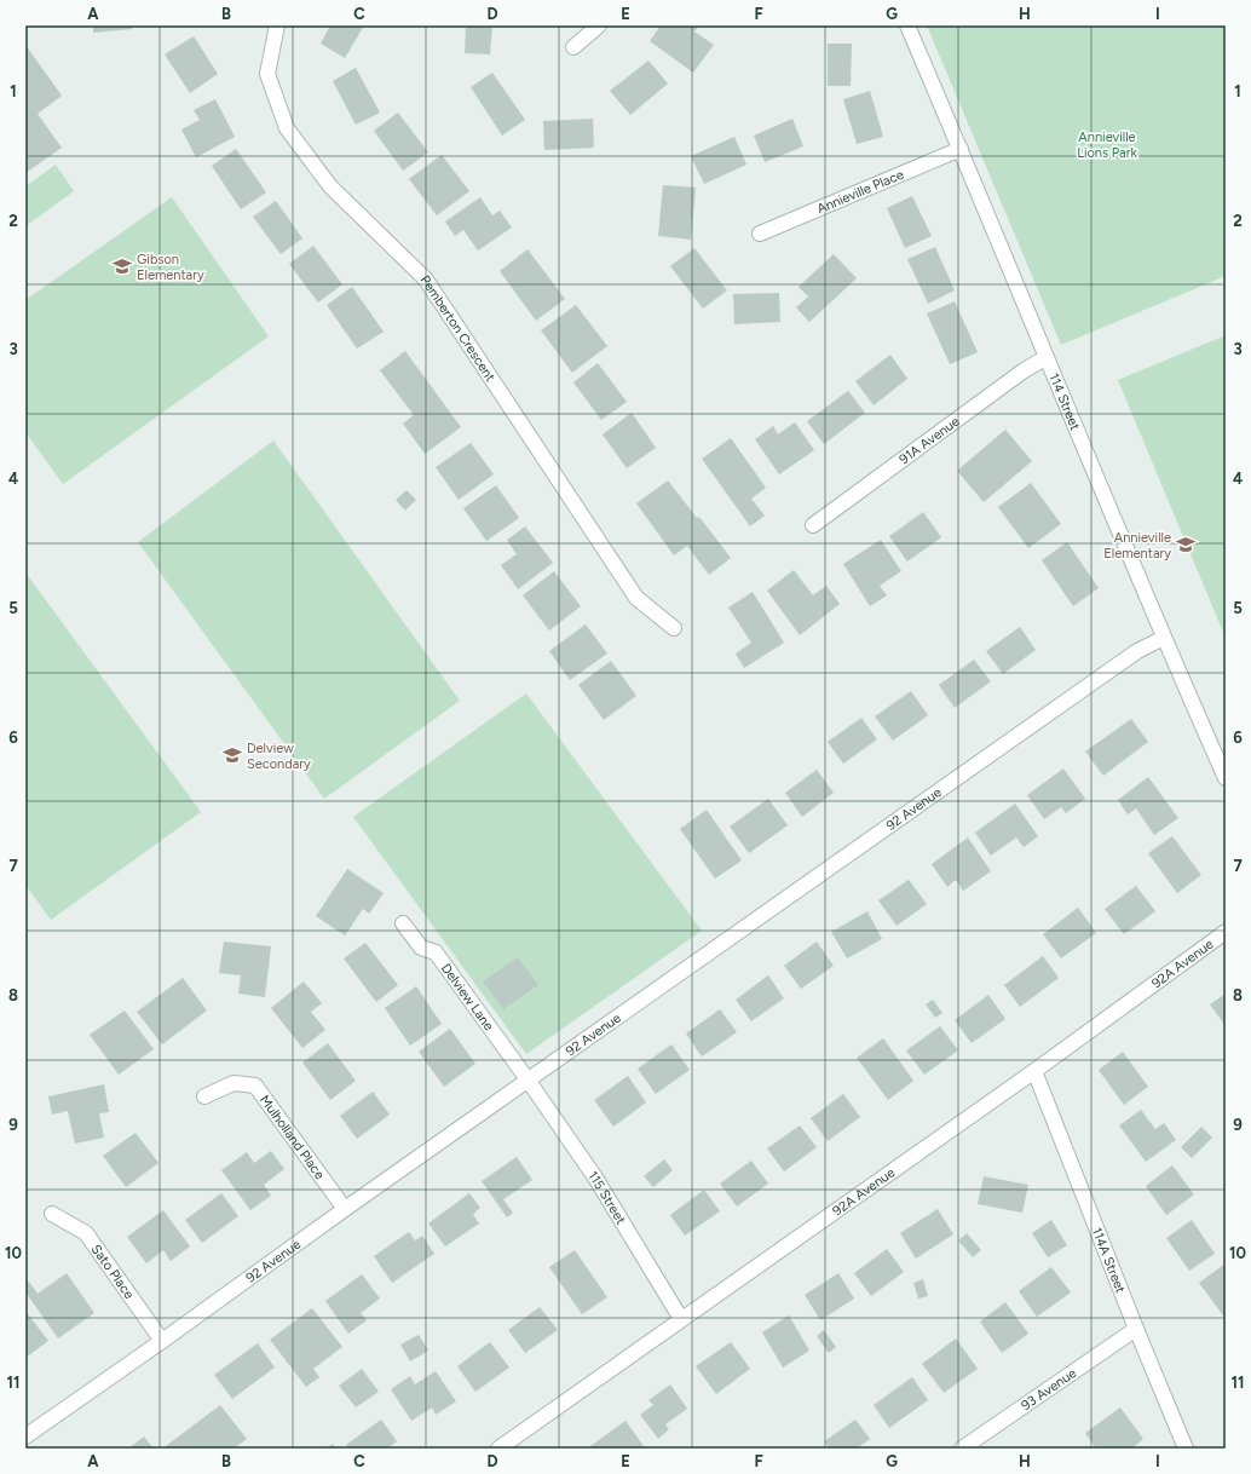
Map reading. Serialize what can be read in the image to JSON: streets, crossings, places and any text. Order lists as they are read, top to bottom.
{
  "streets": {
    "street": [
      "Annieville Place",
      "Pemberton Crescent",
      "114 Street",
      "91A Avenue",
      "92 Avenue",
      "92A Avenue",
      "Delview Lane",
      "Mulholland Place",
      "115 Street",
      "114A Street",
      "Sato Place",
      "93 Avenue"
    ]
  },
  "crossings": [
    ["Annieville Place", "114 Street"],
    ["114 Street", "91A Avenue"],
    ["114 Street", "92 Avenue"],
    ["92 Avenue", "Delview Lane"],
    ["92 Avenue", "Mulholland Place"],
    ["92 Avenue", "115 Street"],
    ["92 Avenue", "Sato Place"],
    ["92A Avenue", "115 Street"],
    ["92A Avenue", "114A Street"],
    ["Delview Lane", "115 Street"],
    ["114A Street", "93 Avenue"]
  ],
  "parks": ["Annieville Lions Park"],
  "places": {
    "school or university": ["Gibson Elementary", "Annieville Elementary", "Delview Secondary"]
  },
  "grid": {
    "columns": [
      "A",
      "B",
      "C",
      "D",
      "E",
      "F",
      "G",
      "H",
      "I"
    ],
    "rows": [
      "1",
      "2",
      "3",
      "4",
      "5",
      "6",
      "7",
      "8",
      "9",
      "10",
      "11"
    ]
  }
}
